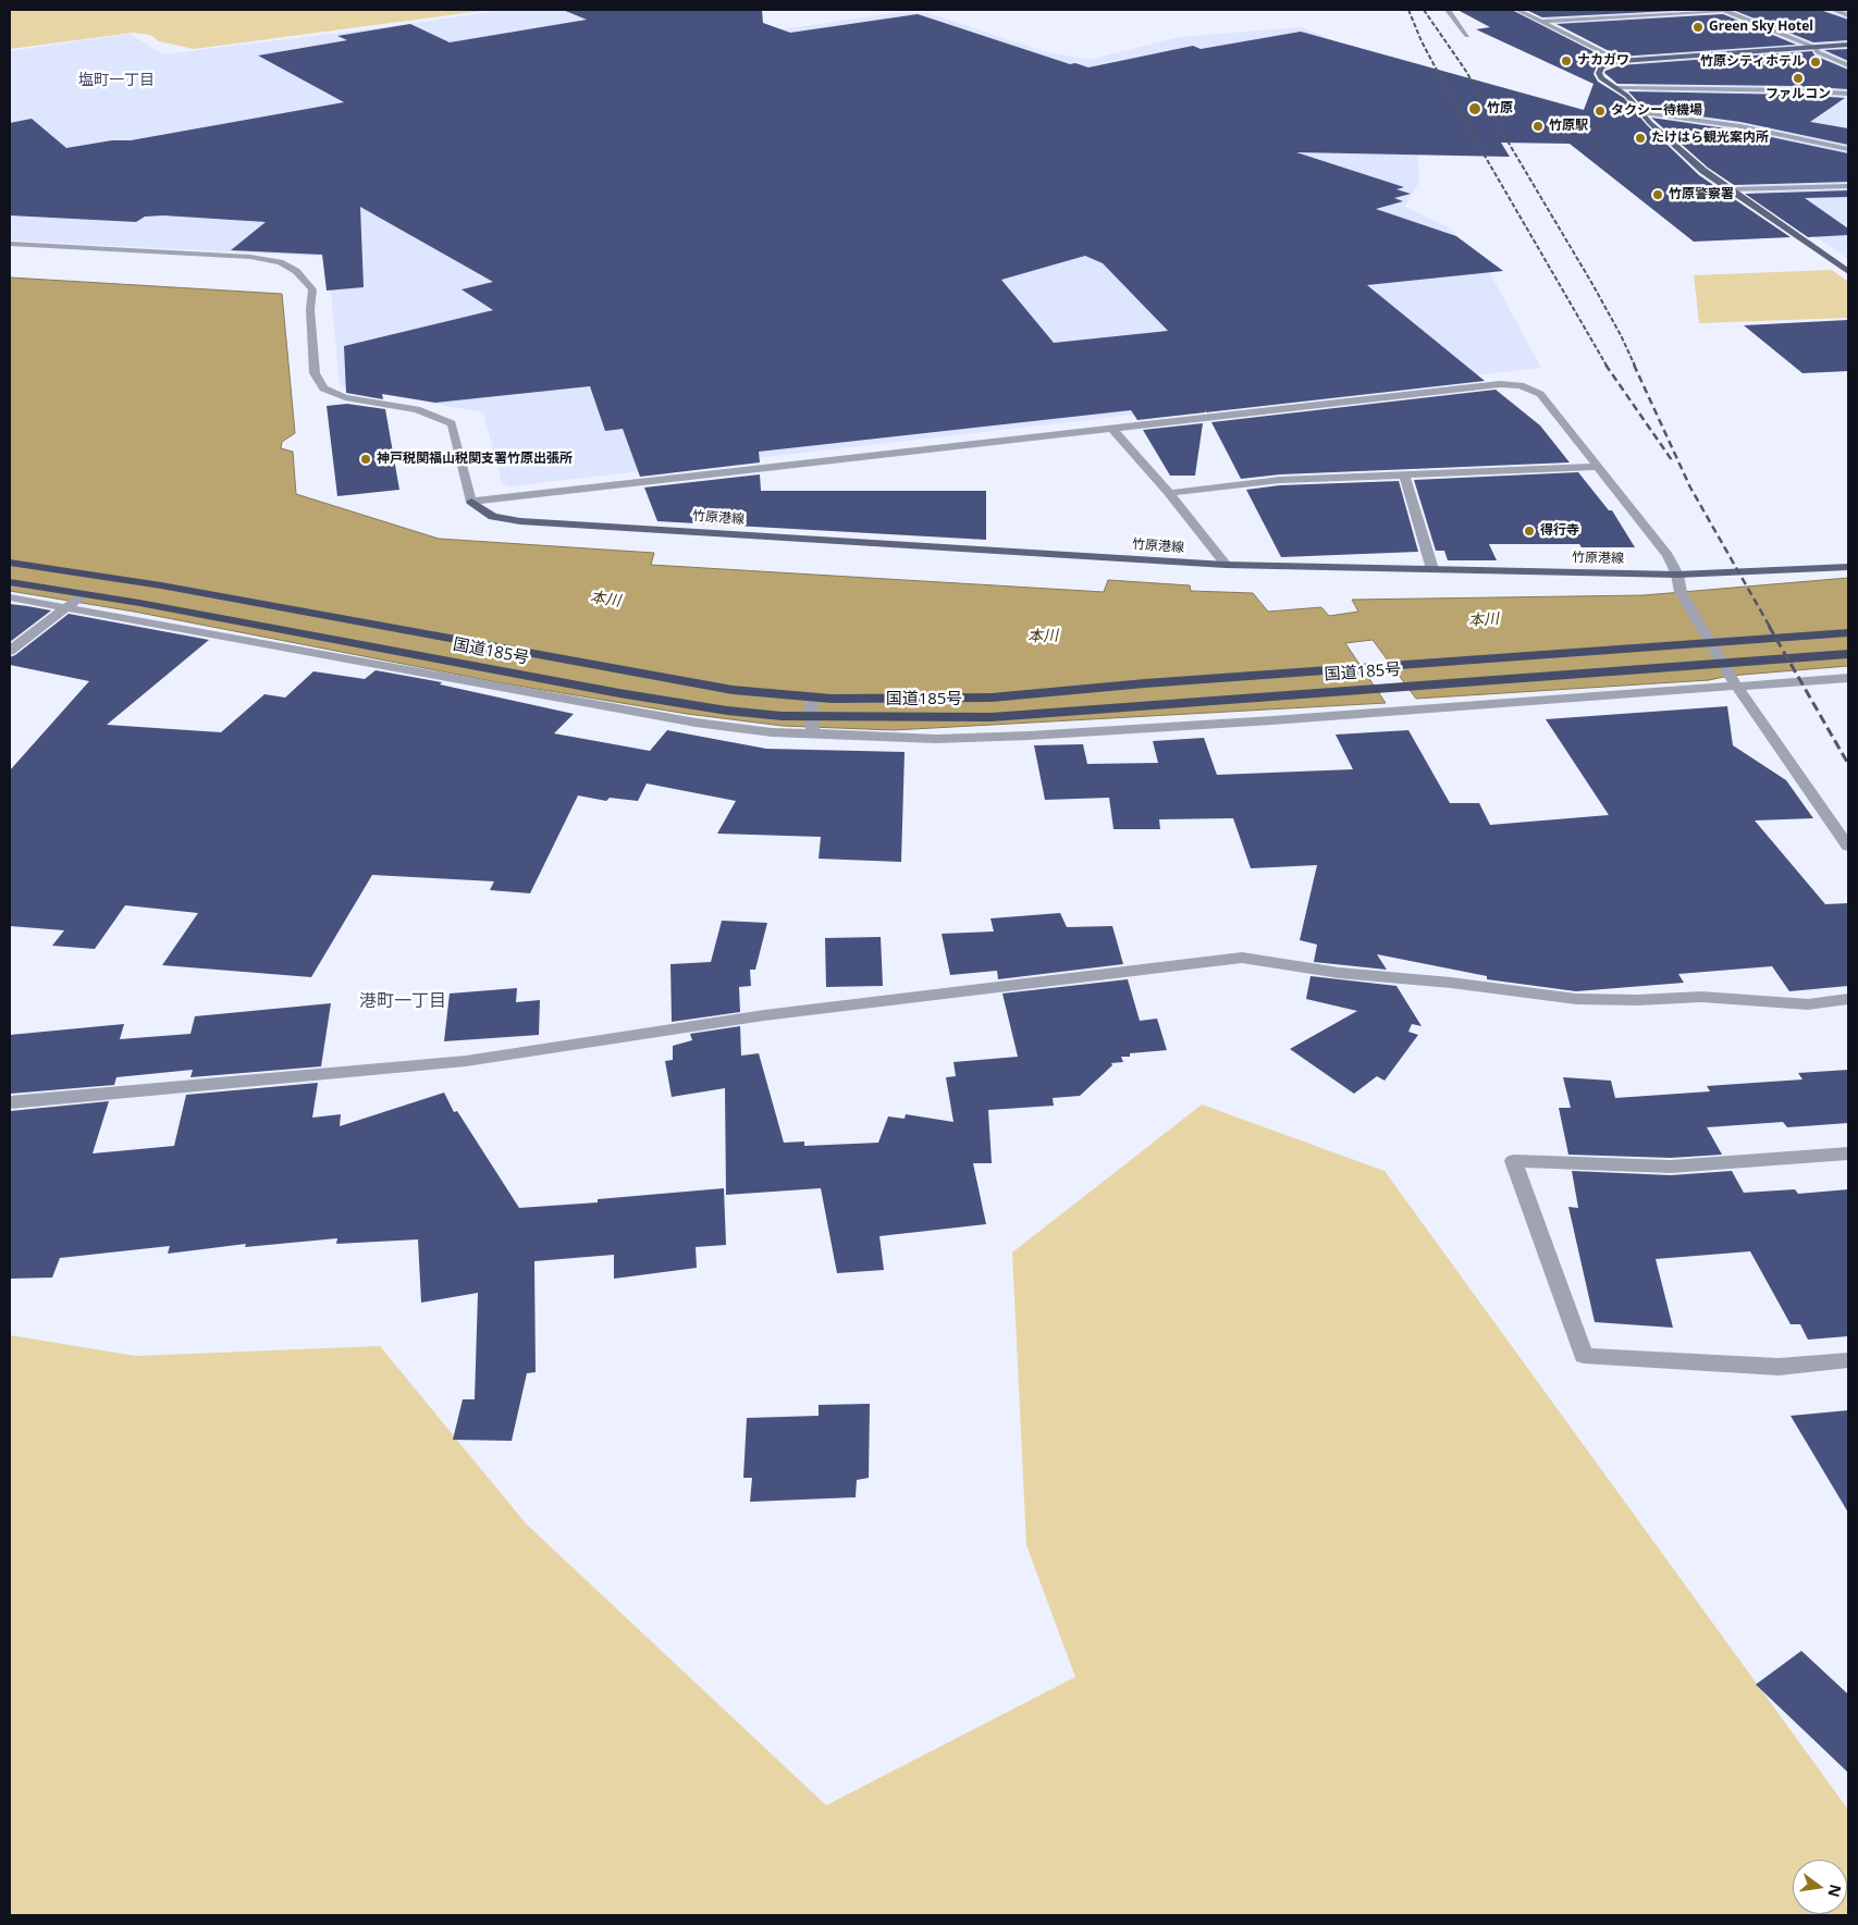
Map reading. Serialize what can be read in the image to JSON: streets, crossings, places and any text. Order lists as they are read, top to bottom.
{
  "streets": {
    "highway": ["国道185号"],
    "main road": ["竹原港線"]
  },
  "districts": ["塩町一丁目", "港町一丁目"],
  "water": ["本川"],
  "places": [
    "Green Sky Hotel",
    "ナカガワ",
    "竹原シティホテル",
    "ファルコン",
    "竹原",
    "タクシー待機場",
    "竹原駅",
    "たけはら観光案内所",
    "竹原警察署",
    "神戸税関福山税関支署竹原出張所",
    "得行寺"
  ],
  "north": "right"
}
